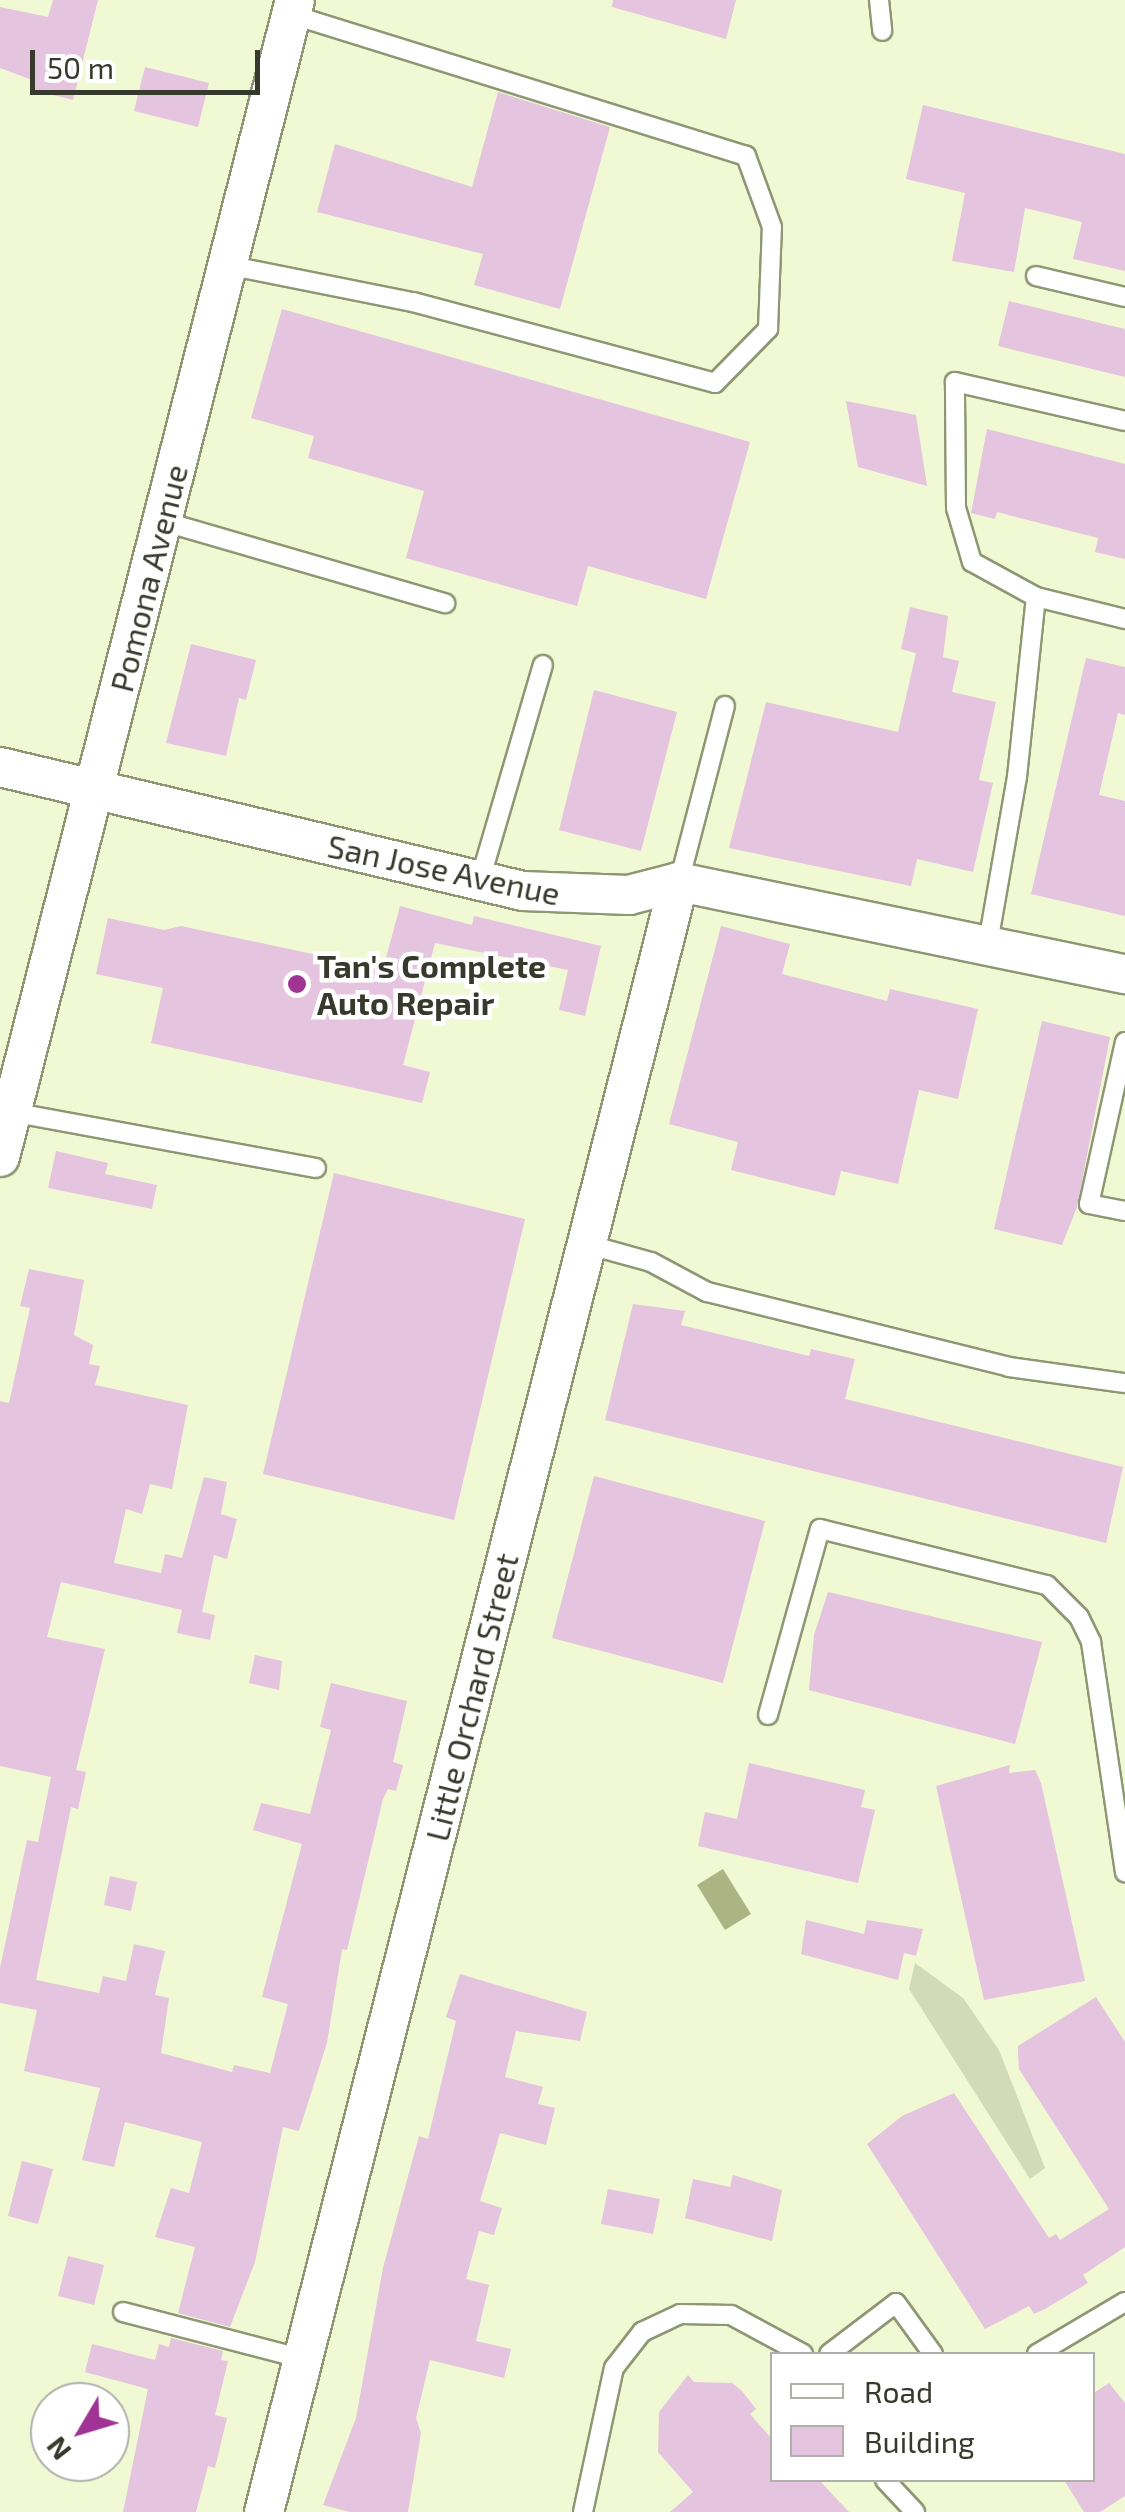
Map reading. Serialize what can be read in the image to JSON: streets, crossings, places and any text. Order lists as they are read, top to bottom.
{
  "streets": {
    "street": ["Pomona Avenue", "San Jose Avenue", "Little Orchard Street"]
  },
  "crossings": [
    ["Pomona Avenue", "San Jose Avenue"],
    ["San Jose Avenue", "Little Orchard Street"]
  ],
  "places": ["Tan's Complete Auto Repair"],
  "legend": ["Road", "Building"],
  "scale_bar": "50 m",
  "north": "bottom left"
}
